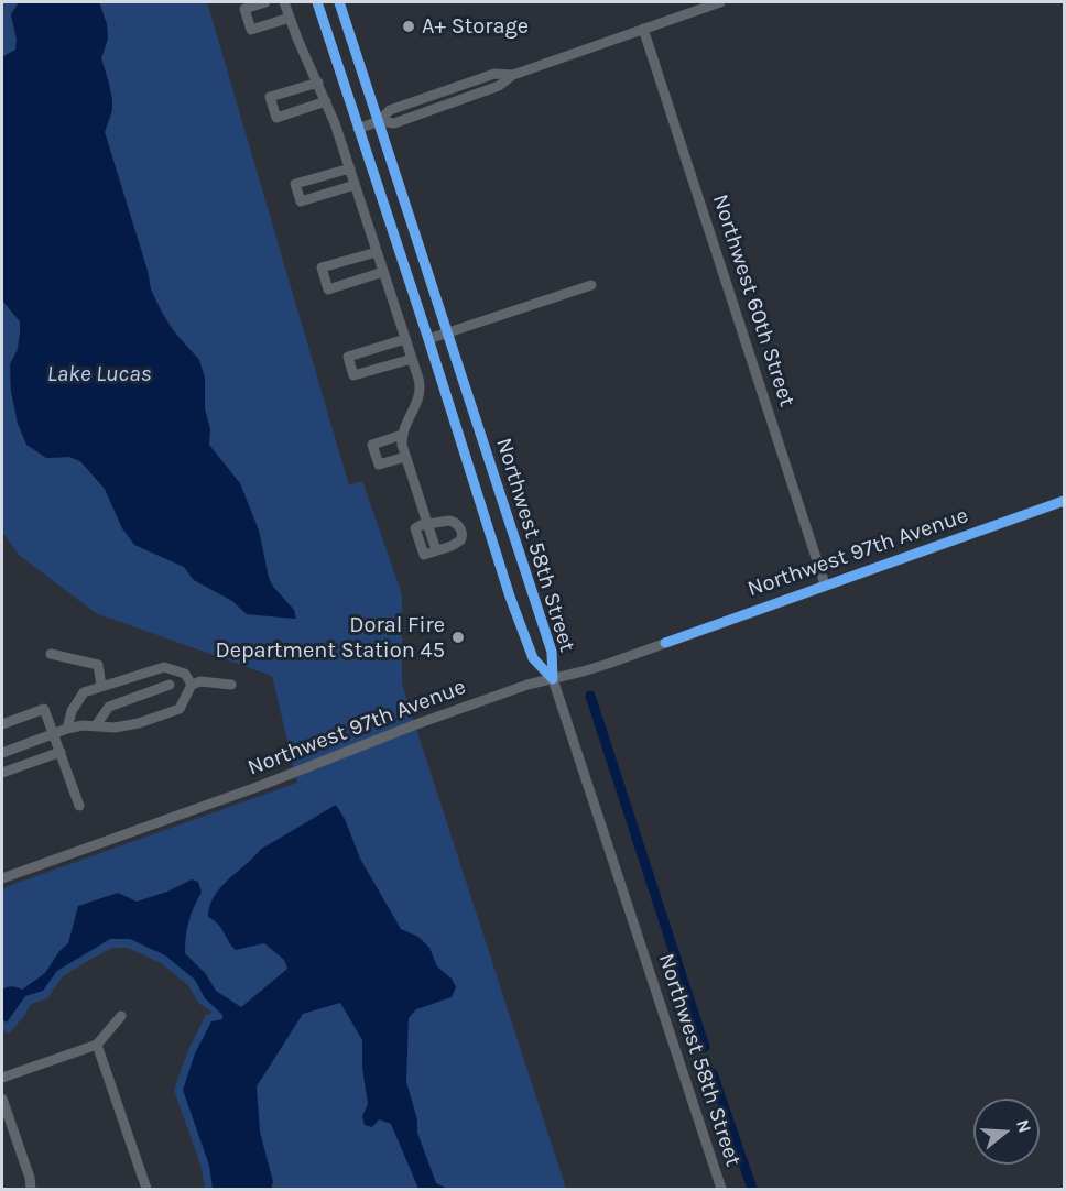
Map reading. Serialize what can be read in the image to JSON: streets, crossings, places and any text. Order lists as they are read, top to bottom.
{
  "streets": {
    "street": ["Northwest 60th Street", "Northwest 58th Street", "Northwest 97th Avenue"]
  },
  "crossings": [
    ["Northwest 60th Street", "Northwest 97th Avenue"],
    ["Northwest 58th Street", "Northwest 97th Avenue"]
  ],
  "water": ["Lake Lucas"],
  "places": ["A+ Storage", "Doral Fire Department Station 45"],
  "north": "right"
}
